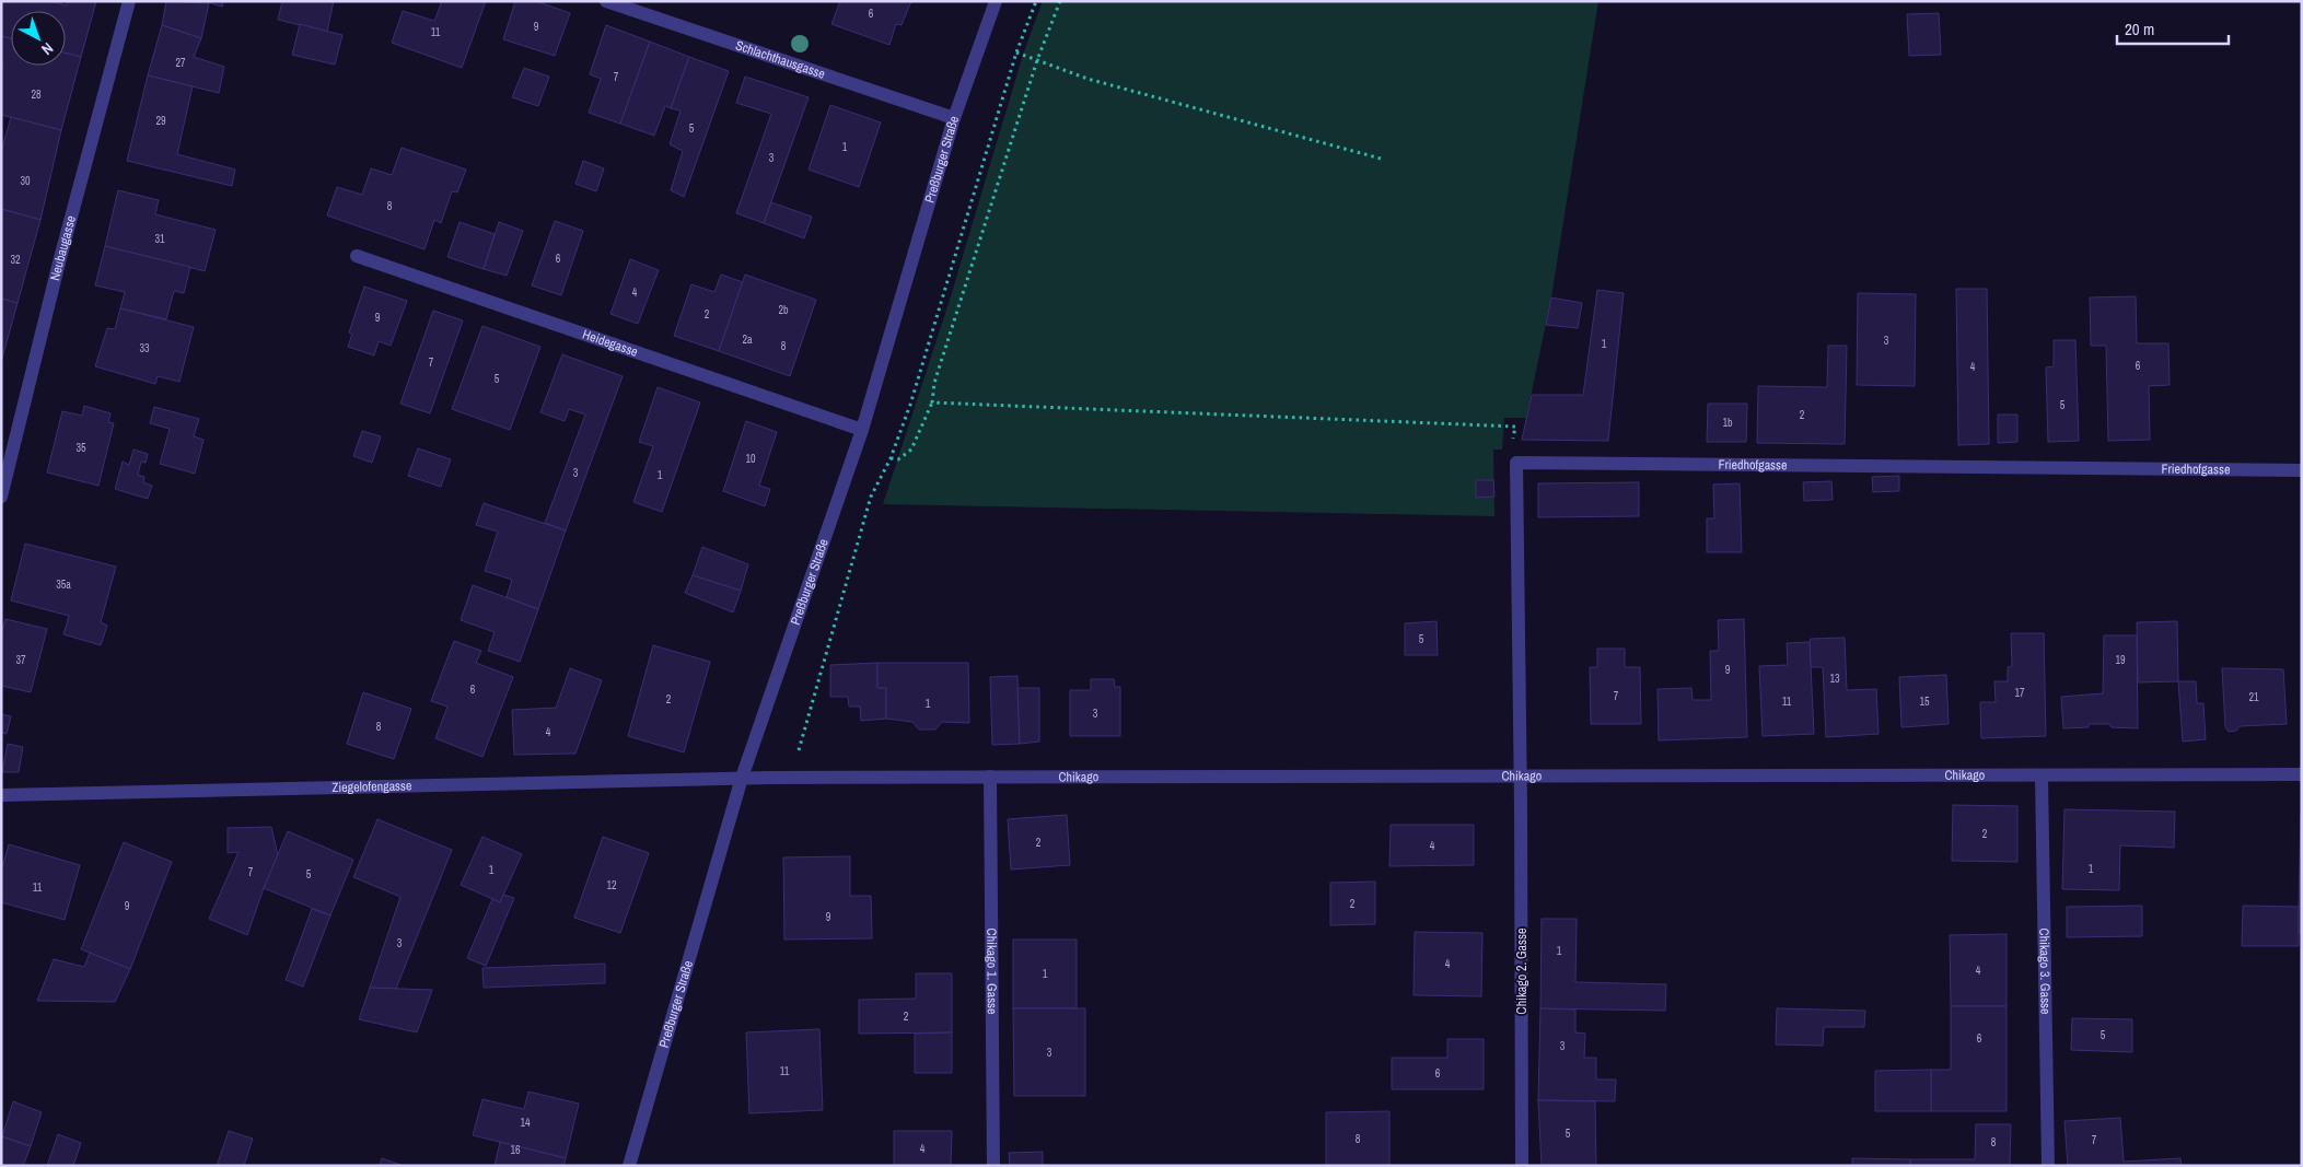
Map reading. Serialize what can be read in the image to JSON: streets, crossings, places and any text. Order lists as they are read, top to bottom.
{
  "streets": {
    "street": [
      "Schlachthausgasse",
      "Preßburger Straße",
      "Neubaugasse",
      "Heidegasse",
      "Friedhofgasse",
      "Chikago",
      "Ziegelofengasse",
      "Chikago 1. Gasse",
      "Chikago 2. Gasse",
      "Chikago 3. Gasse"
    ]
  },
  "crossings": [
    ["Schlachthausgasse", "Preßburger Straße"],
    ["Preßburger Straße", "Heidegasse"],
    ["Preßburger Straße", "Chikago"],
    ["Preßburger Straße", "Ziegelofengasse"],
    ["Chikago", "Ziegelofengasse"],
    ["Chikago", "Chikago 1. Gasse"],
    ["Chikago", "Chikago 2. Gasse"],
    ["Chikago", "Chikago 3. Gasse"]
  ],
  "house_numbers": [
    "6",
    "9",
    "11",
    "27",
    "7",
    "28",
    "29",
    "5",
    "1",
    "3",
    "30",
    "8",
    "31",
    "6",
    "32",
    "4",
    "2b",
    "2",
    "9",
    "2a",
    "3",
    "1",
    "8",
    "33",
    "7",
    "6",
    "4",
    "5",
    "5",
    "2",
    "1b",
    "35",
    "10",
    "3",
    "1",
    "35a",
    "5",
    "37",
    "19",
    "9",
    "13",
    "6",
    "17",
    "7",
    "21",
    "2",
    "11",
    "15",
    "1",
    "3",
    "8",
    "4",
    "2",
    "2",
    "4",
    "1",
    "1",
    "7",
    "5",
    "12",
    "11",
    "2",
    "9",
    "9",
    "3",
    "1",
    "4",
    "4",
    "1",
    "2",
    "5",
    "6",
    "3",
    "3",
    "11",
    "6",
    "14",
    "5",
    "8",
    "7",
    "8",
    "4",
    "16"
  ],
  "scale_bar": "20 m",
  "north": "bottom right"
}
